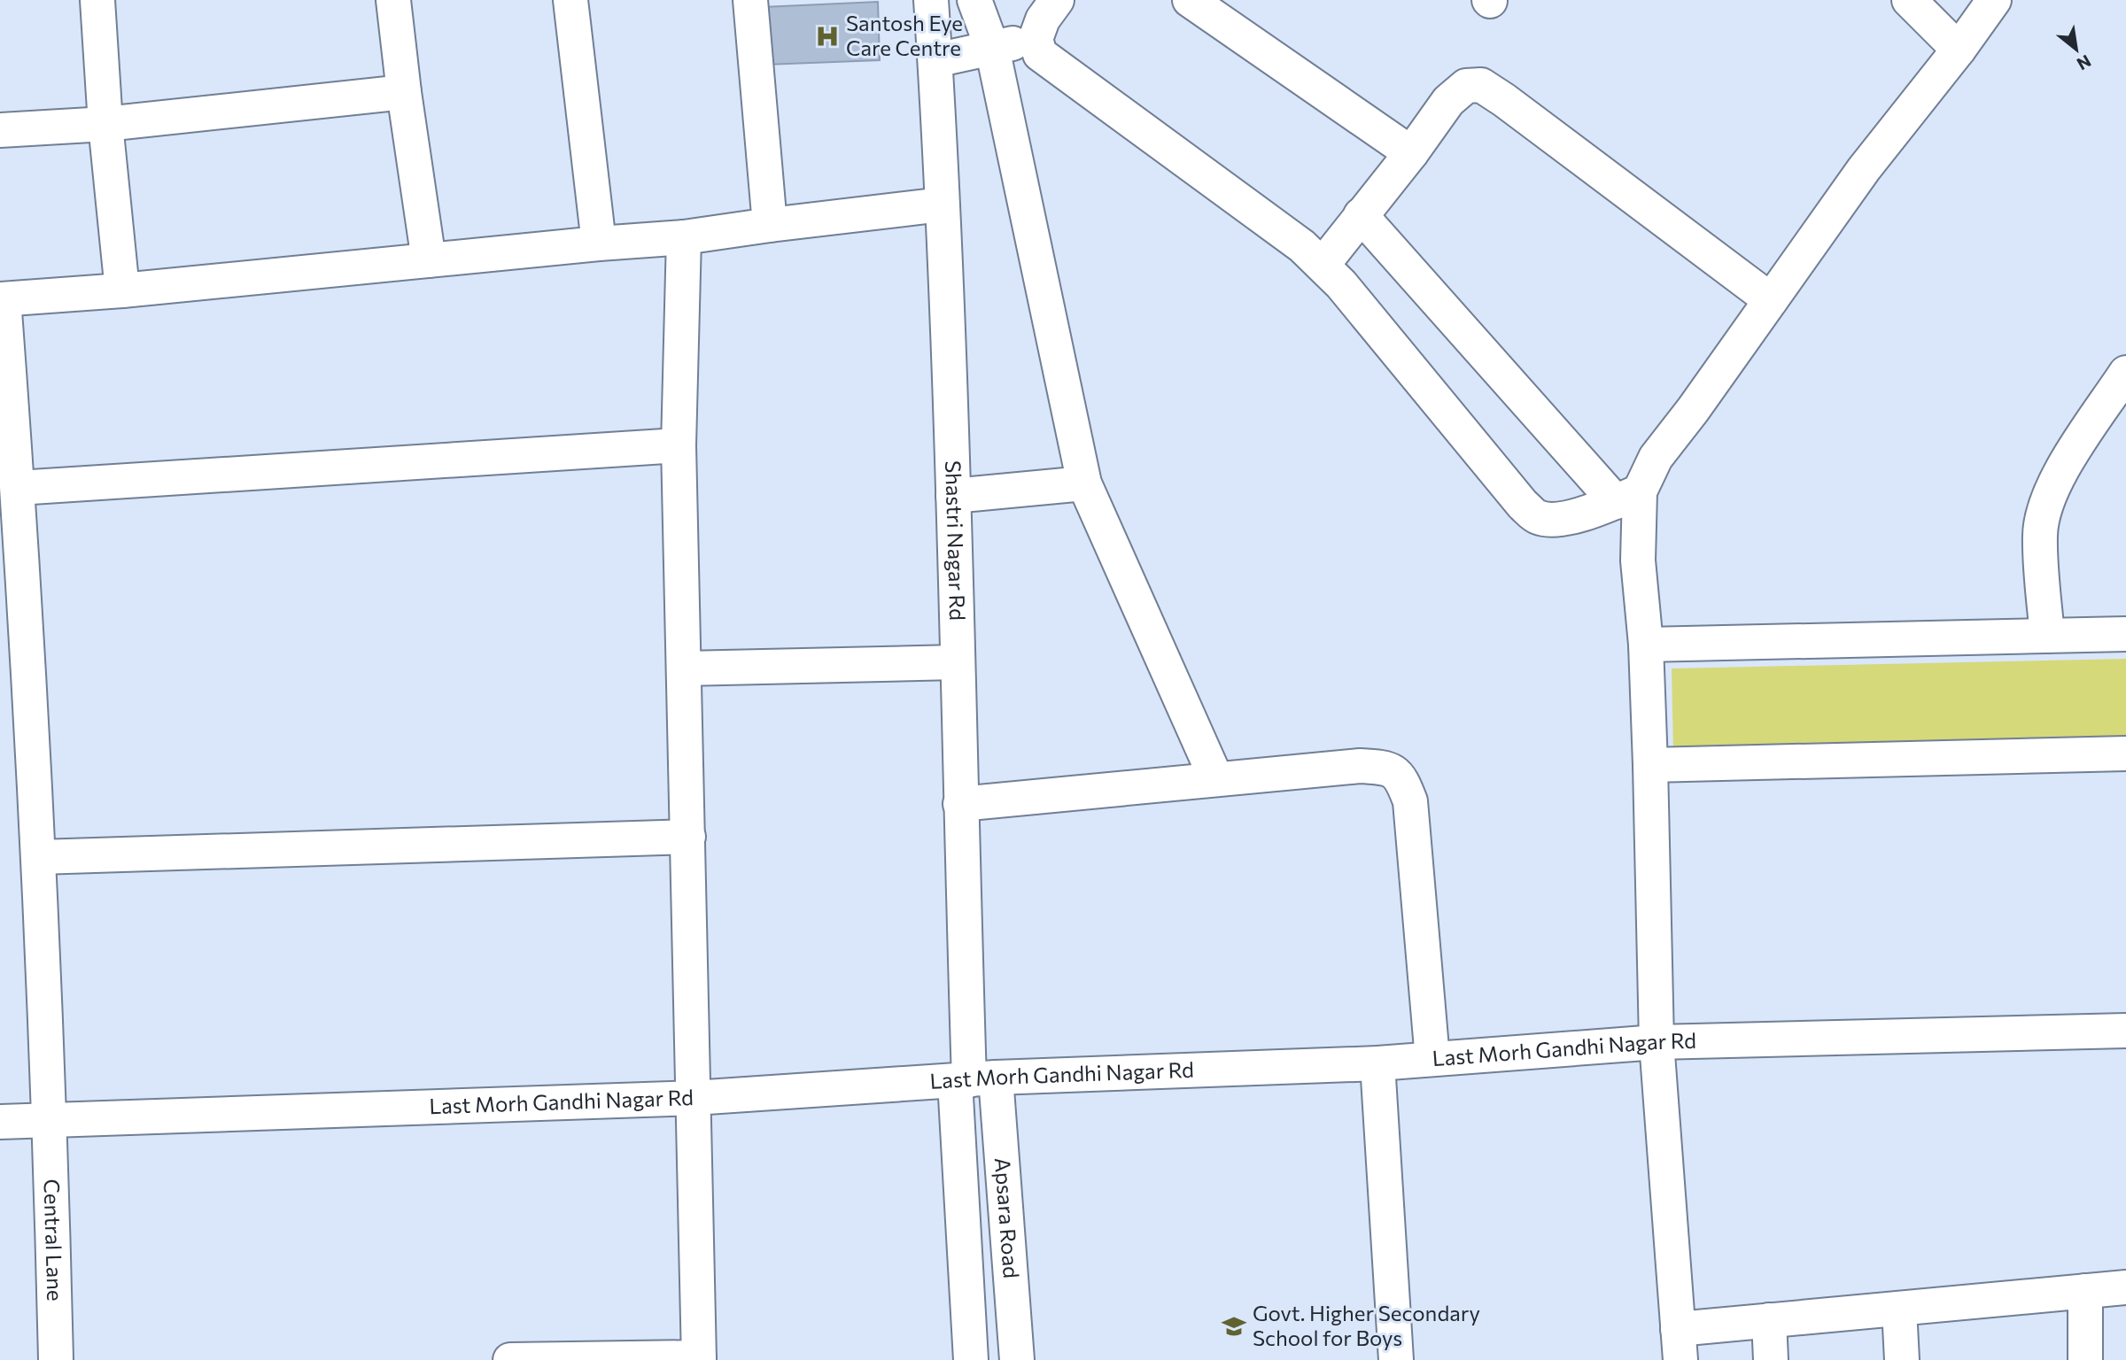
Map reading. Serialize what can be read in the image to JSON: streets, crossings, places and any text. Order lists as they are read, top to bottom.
{
  "streets": {
    "street": [
      "Shastri Nagar Rd",
      "Last Morh Gandhi Nagar Rd",
      "Apsara Road",
      "Central Lane"
    ]
  },
  "crossings": [
    ["Shastri Nagar Rd", "Last Morh Gandhi Nagar Rd"],
    ["Shastri Nagar Rd", "Apsara Road"],
    ["Last Morh Gandhi Nagar Rd", "Apsara Road"],
    ["Last Morh Gandhi Nagar Rd", "Central Lane"]
  ],
  "places": {
    "hospital": ["Santosh Eye Care Centre"],
    "school or university": ["Govt. Higher Secondary School for Boys"]
  },
  "north": "bottom right"
}
